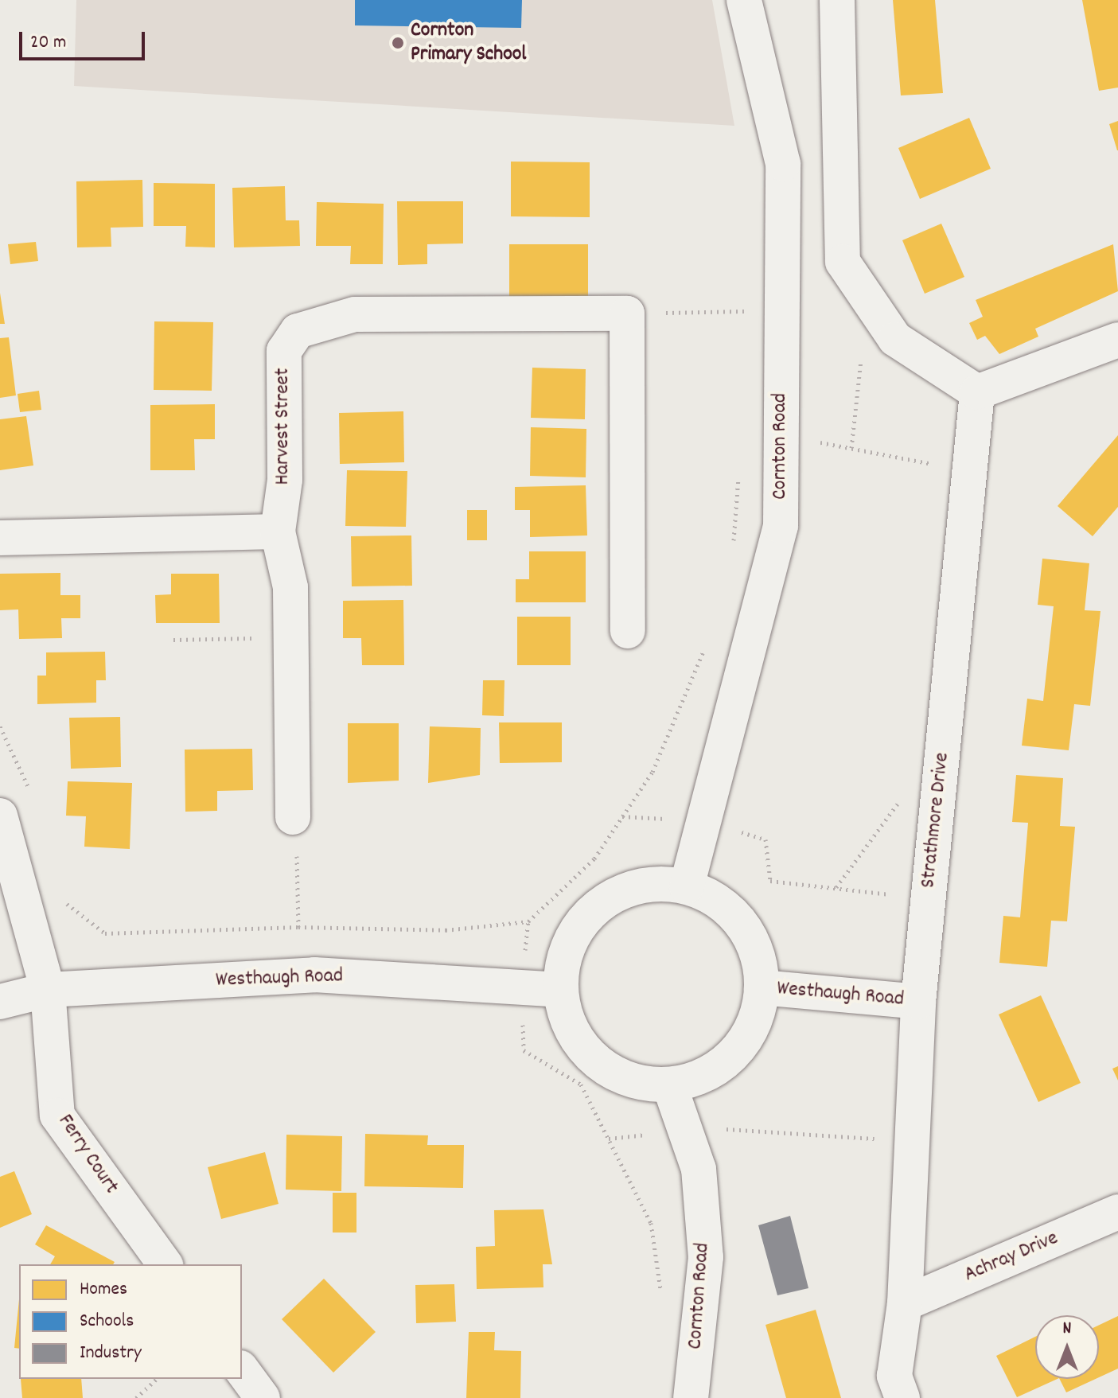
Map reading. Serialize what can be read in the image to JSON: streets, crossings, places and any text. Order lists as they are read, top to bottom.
{
  "streets": {
    "street": [
      "Harvest Street",
      "Cornton Road",
      "Strathmore Drive",
      "Westhaugh Road",
      "Ferry Court",
      "Achray Drive"
    ]
  },
  "crossings": [
    ["Cornton Road", "Westhaugh Road"],
    ["Strathmore Drive", "Westhaugh Road"],
    ["Strathmore Drive", "Achray Drive"],
    ["Westhaugh Road", "Ferry Court"]
  ],
  "places": ["Cornton Primary School"],
  "legend": ["Homes", "Schools", "Industry"],
  "scale_bar": "20 m",
  "north": "top"
}
